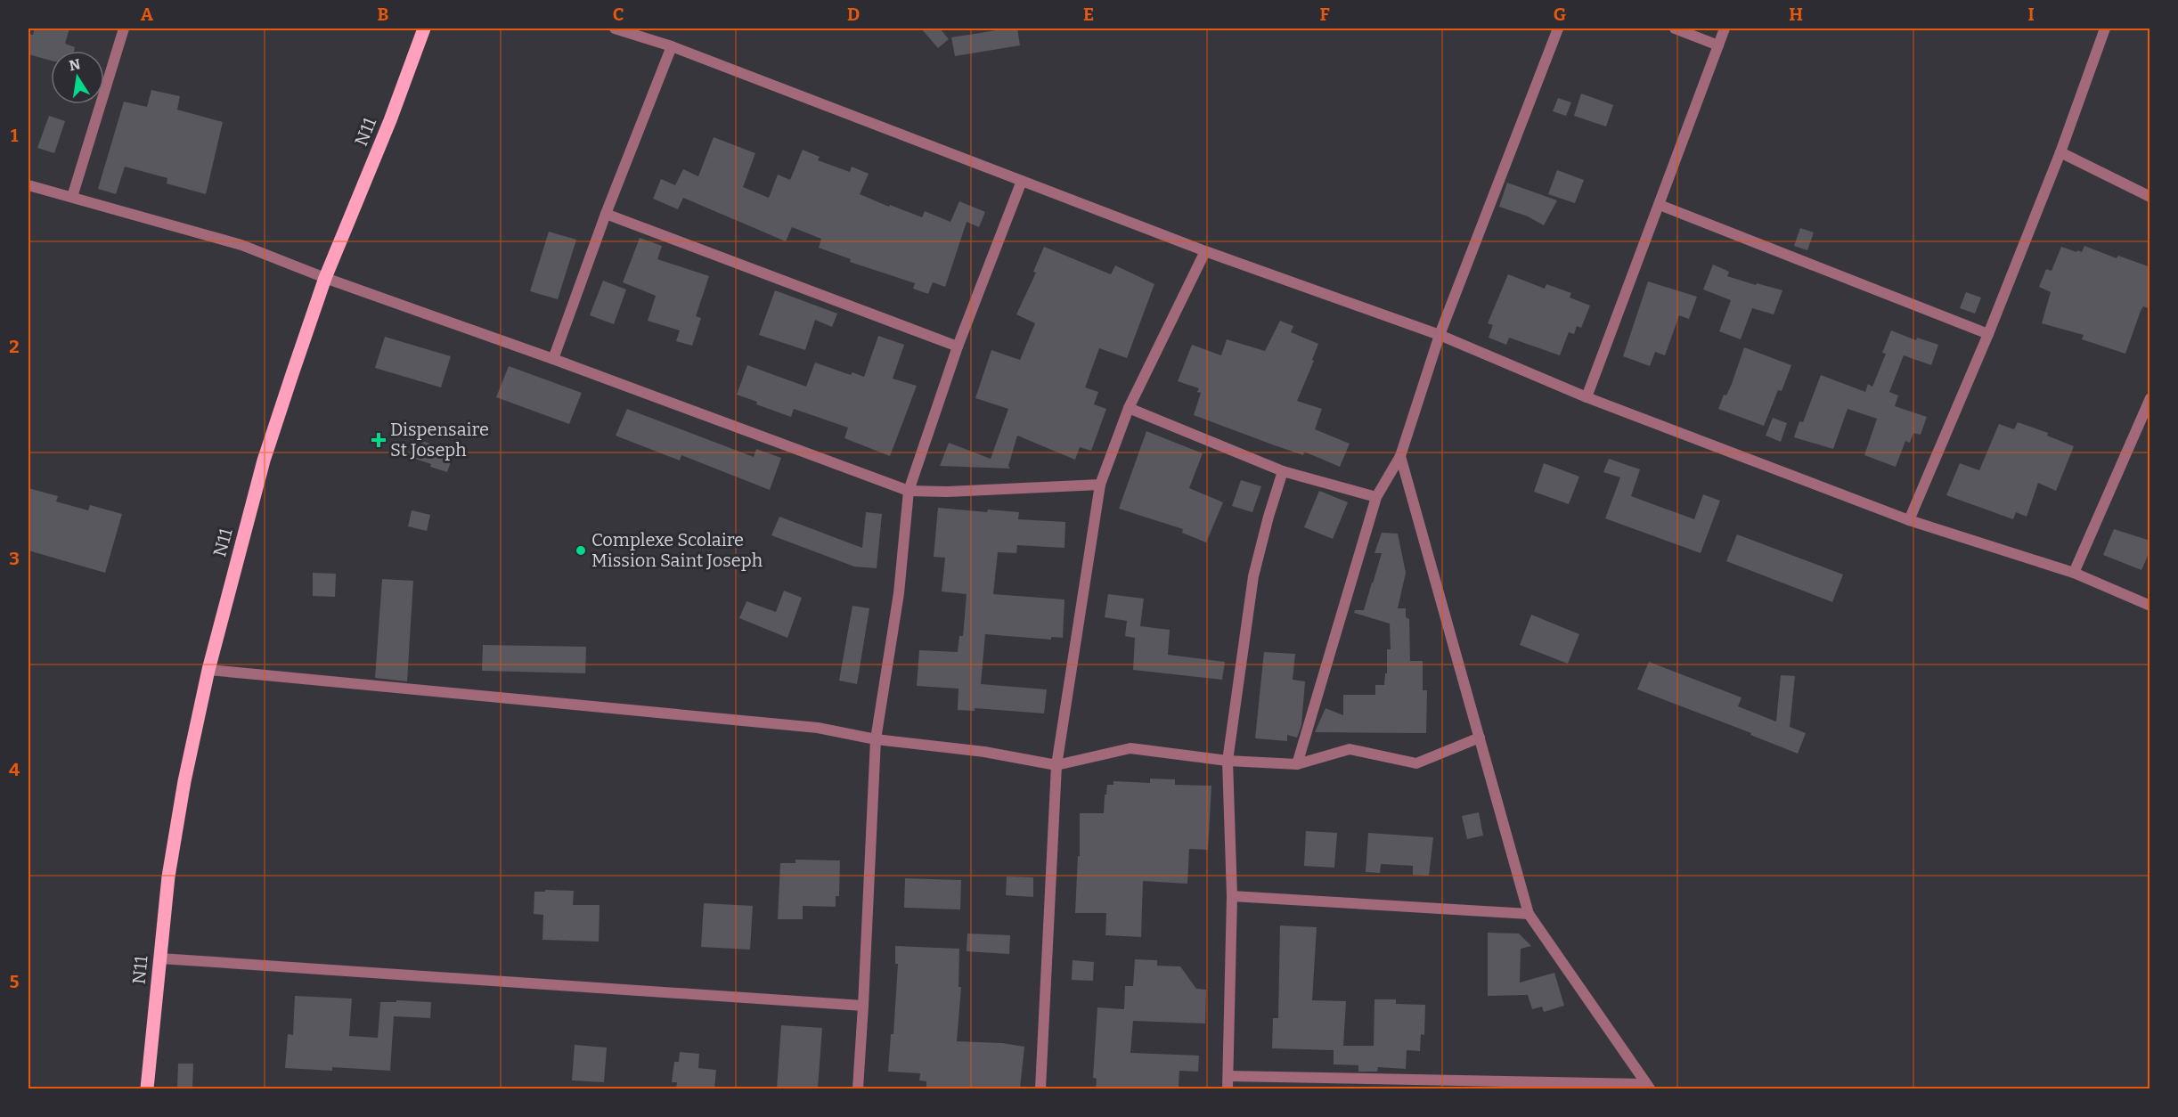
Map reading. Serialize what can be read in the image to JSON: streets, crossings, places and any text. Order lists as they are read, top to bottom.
{
  "streets": {
    "main road": ["N11"]
  },
  "places": {
    "health": ["Dispensaire St Joseph"],
    "other": ["Complexe Scolaire Mission Saint Joseph"]
  },
  "north": "top",
  "grid": {
    "columns": [
      "A",
      "B",
      "C",
      "D",
      "E",
      "F",
      "G",
      "H",
      "I"
    ],
    "rows": [
      "1",
      "2",
      "3",
      "4",
      "5"
    ]
  }
}
